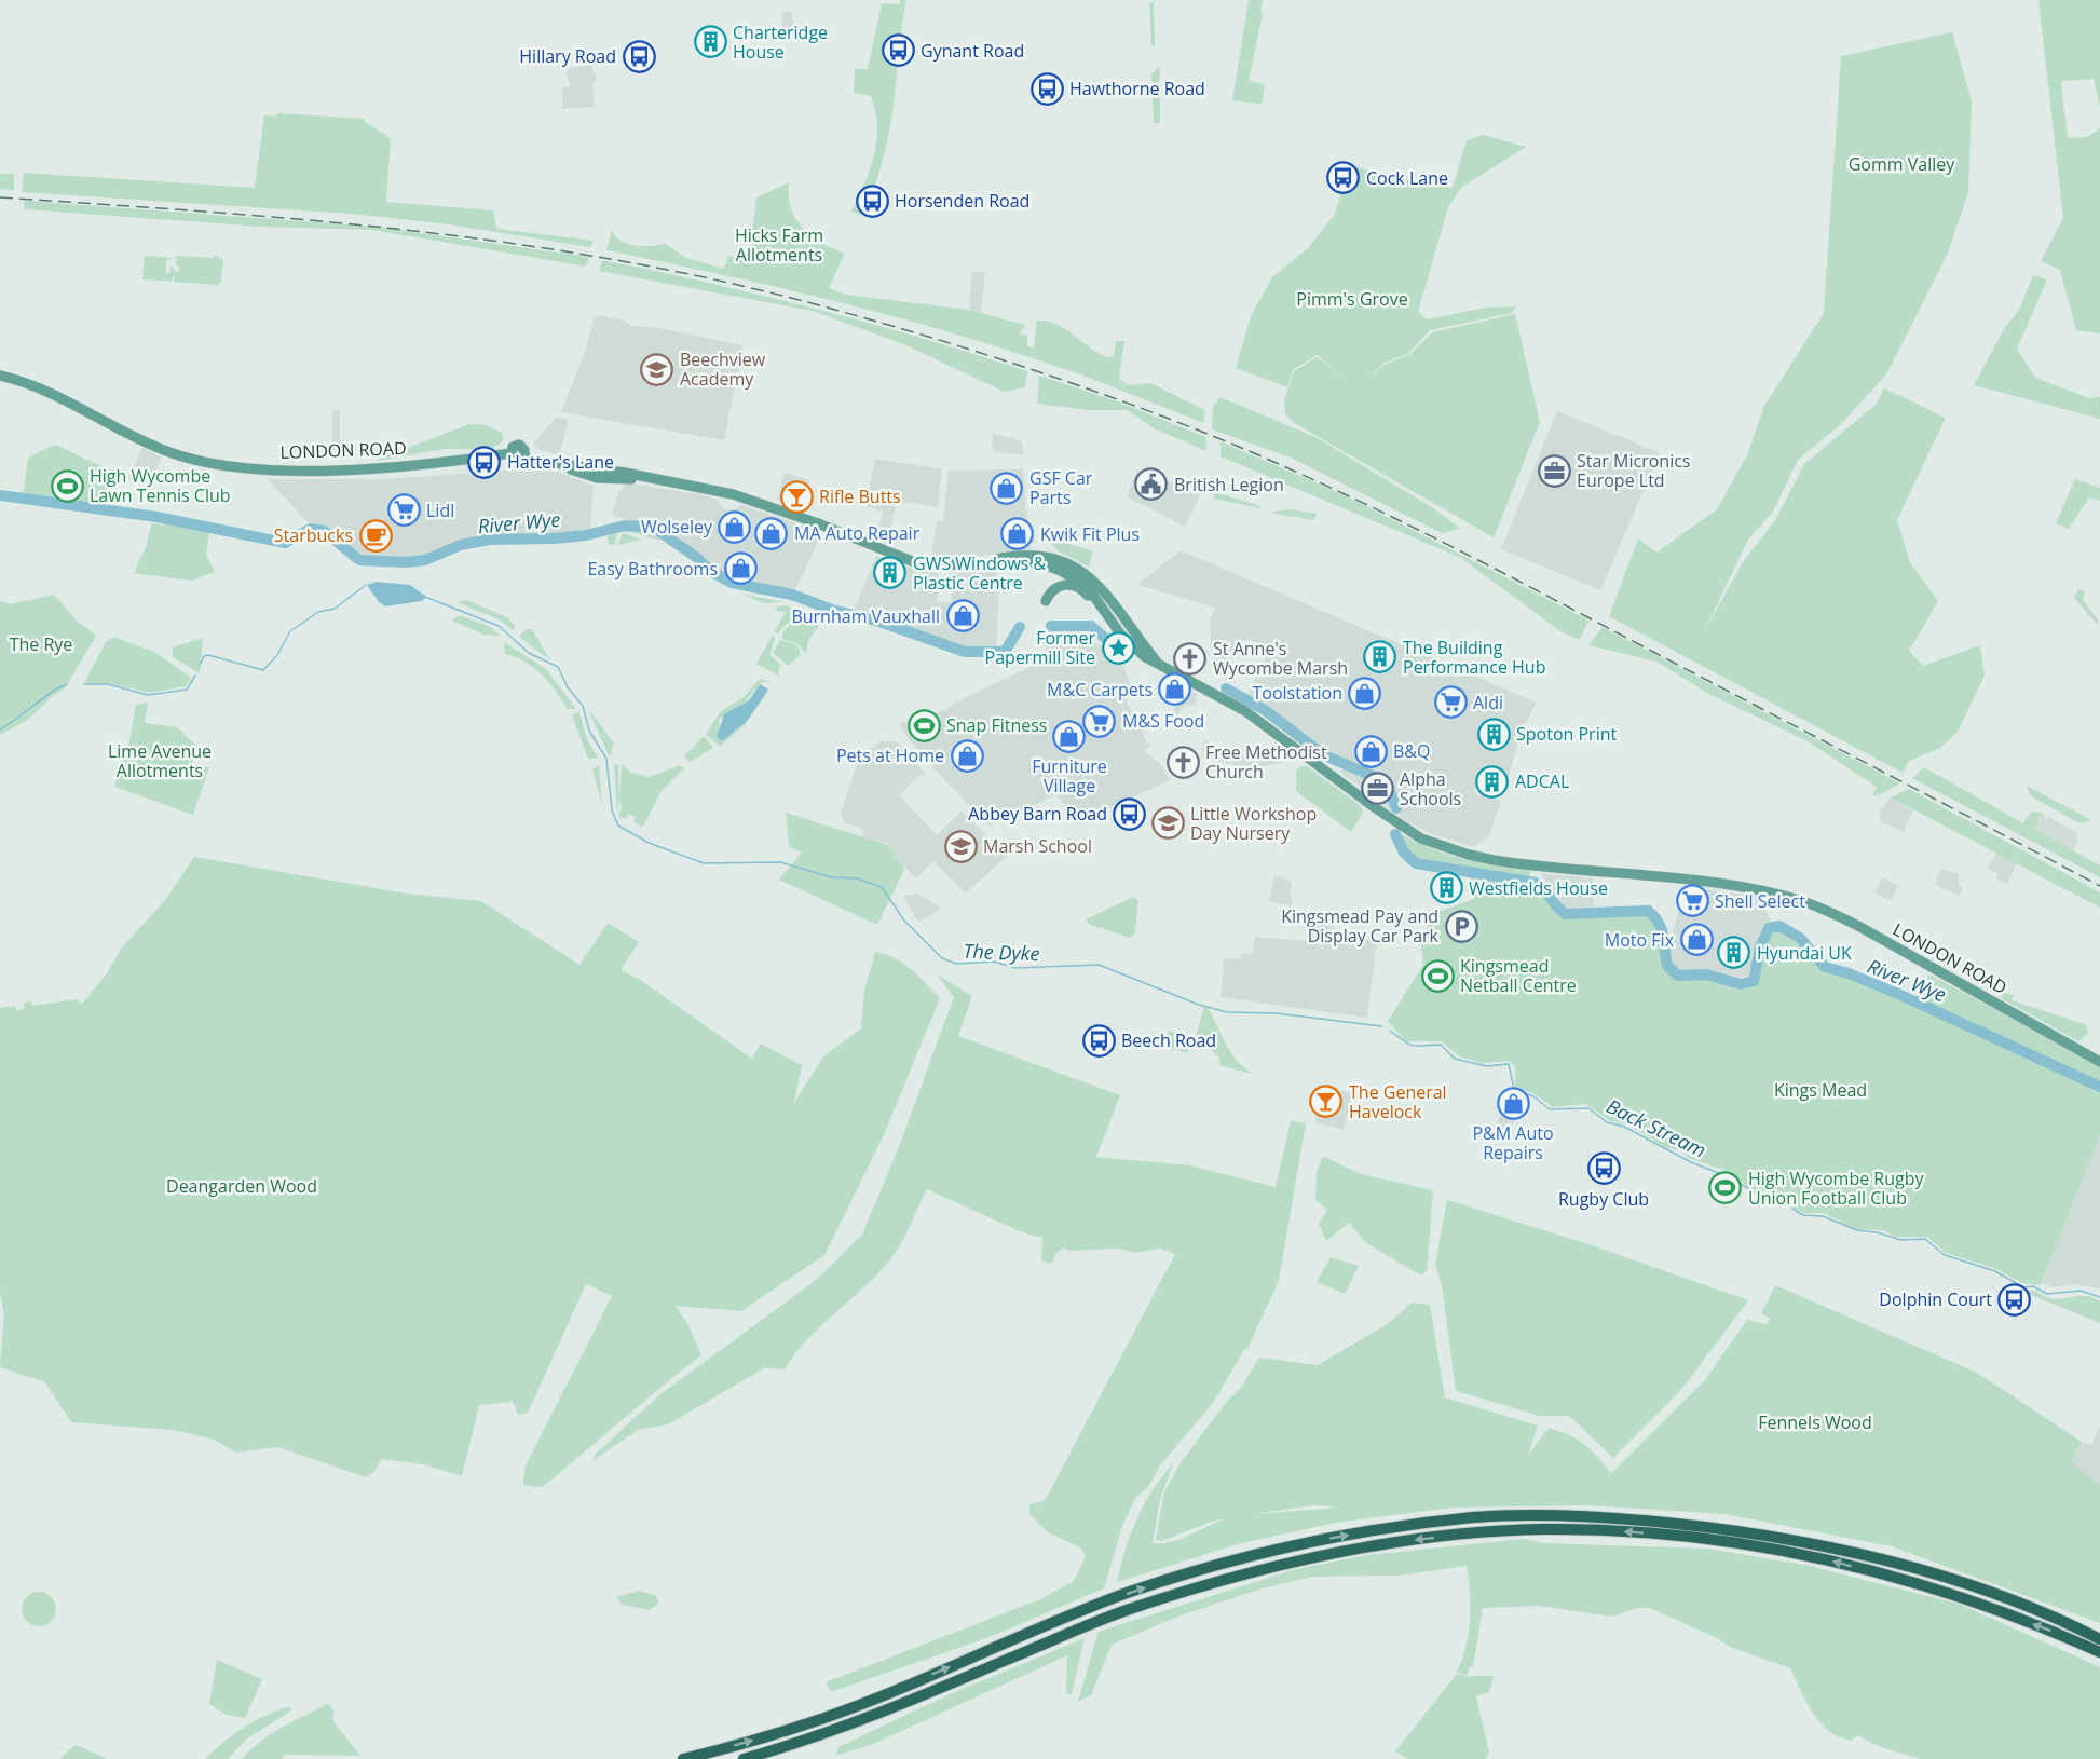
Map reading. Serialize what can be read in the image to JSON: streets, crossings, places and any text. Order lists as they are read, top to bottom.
{
  "streets": {
    "main road": ["LONDON ROAD"]
  },
  "water": ["River Wye", "The Dyke", "Back Stream"],
  "parks": [
    "Gomm Valley",
    "Hicks Farm Allotments",
    "Pimm's Grove",
    "The Rye",
    "Lime Avenue Allotments",
    "Kings Mead",
    "Deangarden Wood",
    "Fennels Wood"
  ],
  "places": {
    "building": [
      "Charteridge House",
      "GWS Windows & Plastic Centre",
      "The Building Performance Hub",
      "Spoton Print",
      "ADCAL",
      "Westfields House",
      "Hyundai UK"
    ],
    "bus stop": [
      "Gynant Road",
      "Hillary Road",
      "Hawthorne Road",
      "Cock Lane",
      "Horsenden Road",
      "Hatter's Lane",
      "Abbey Barn Road",
      "Beech Road",
      "Rugby Club",
      "Dolphin Court"
    ],
    "school or university": ["Beechview Academy", "Little Workshop Day Nursery", "Marsh School"],
    "office": ["Star Micronics Europe Ltd", "Alpha Schools"],
    "public building": ["British Legion"],
    "sports": [
      "High Wycombe Lawn Tennis Club",
      "Snap Fitness",
      "Kingsmead Netball Centre",
      "High Wycombe Rugby Union Football Club"
    ],
    "shop": [
      "GSF Car Parts",
      "Wolseley",
      "MA Auto Repair",
      "Kwik Fit Plus",
      "Easy Bathrooms",
      "Burnham Vauxhall",
      "M&C Carpets",
      "Toolstation",
      "Furniture Village",
      "B&Q",
      "Pets at Home",
      "Moto Fix",
      "P&M Auto Repairs"
    ],
    "bar": ["Rifle Butts", "The General Havelock"],
    "supermarket": [
      "Lidl",
      "Aldi",
      "M&S Food",
      "Shell Select"
    ],
    "cafe": ["Starbucks"],
    "place": ["Former Papermill Site"],
    "church": ["St Anne's Wycombe Marsh", "Free Methodist Church"],
    "parking": ["Kingsmead Pay and Display Car Park"]
  }
}
